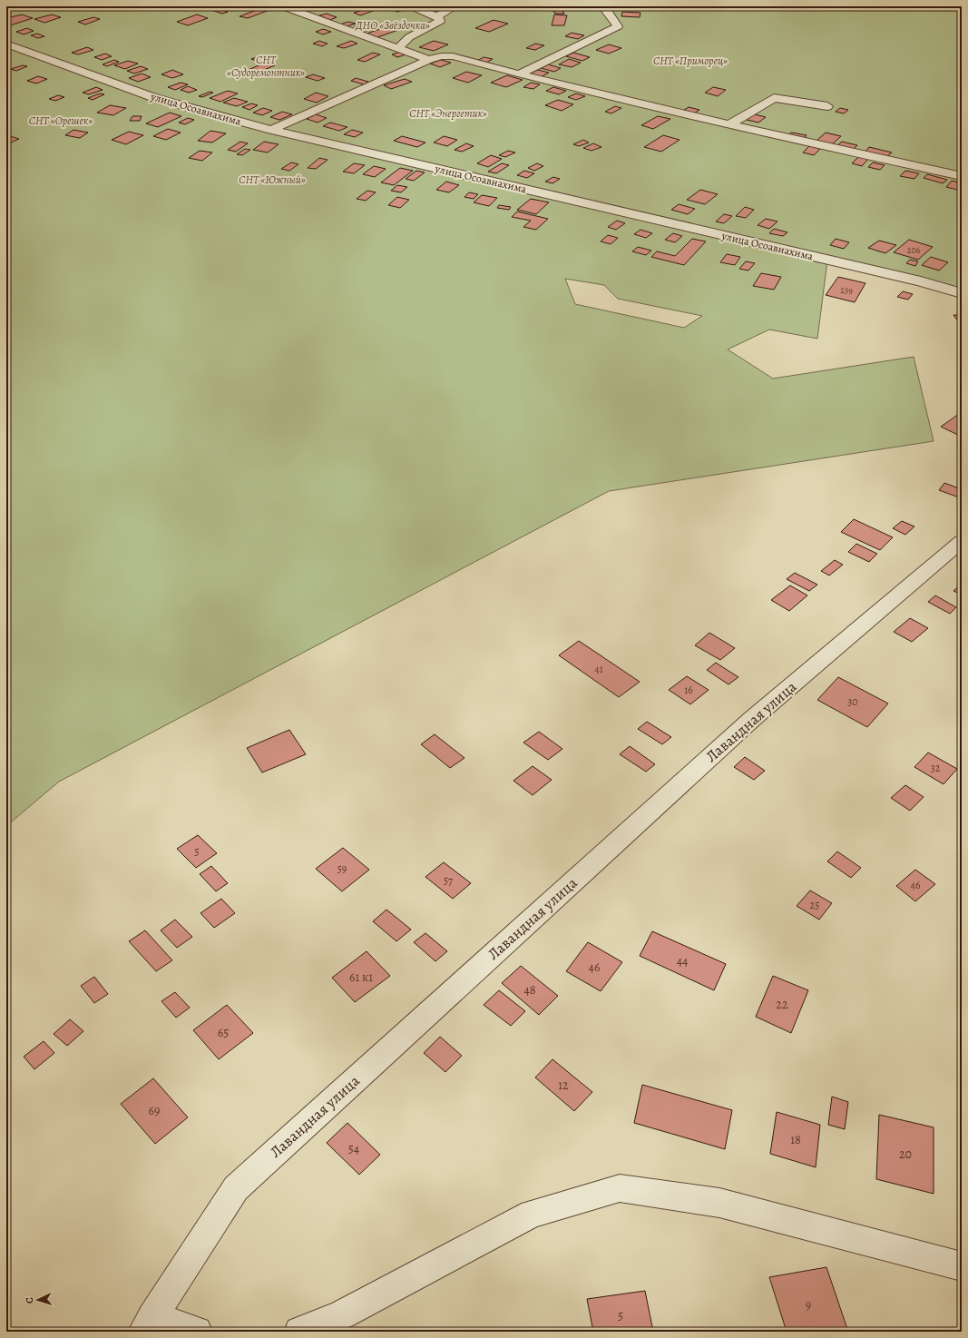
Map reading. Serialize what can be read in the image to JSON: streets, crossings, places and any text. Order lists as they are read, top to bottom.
{
  "streets": {
    "street": ["улица Осоавиахима", "Лавандная улица"]
  },
  "parks": [
    "ДНО «Звёздочка»",
    "СНТ «Судоремонтник»",
    "СНТ «Приморец»",
    "СНТ «Энергетик»",
    "СНТ «Орешек»",
    "СНТ «Южный»"
  ],
  "house_numbers": [
    "206",
    "239",
    "41",
    "16",
    "30",
    "32",
    "5",
    "59",
    "57",
    "46",
    "25",
    "44",
    "46",
    "61 к1",
    "48",
    "22",
    "65",
    "12",
    "69",
    "18",
    "54",
    "20",
    "9",
    "5"
  ],
  "north": "left"
}
